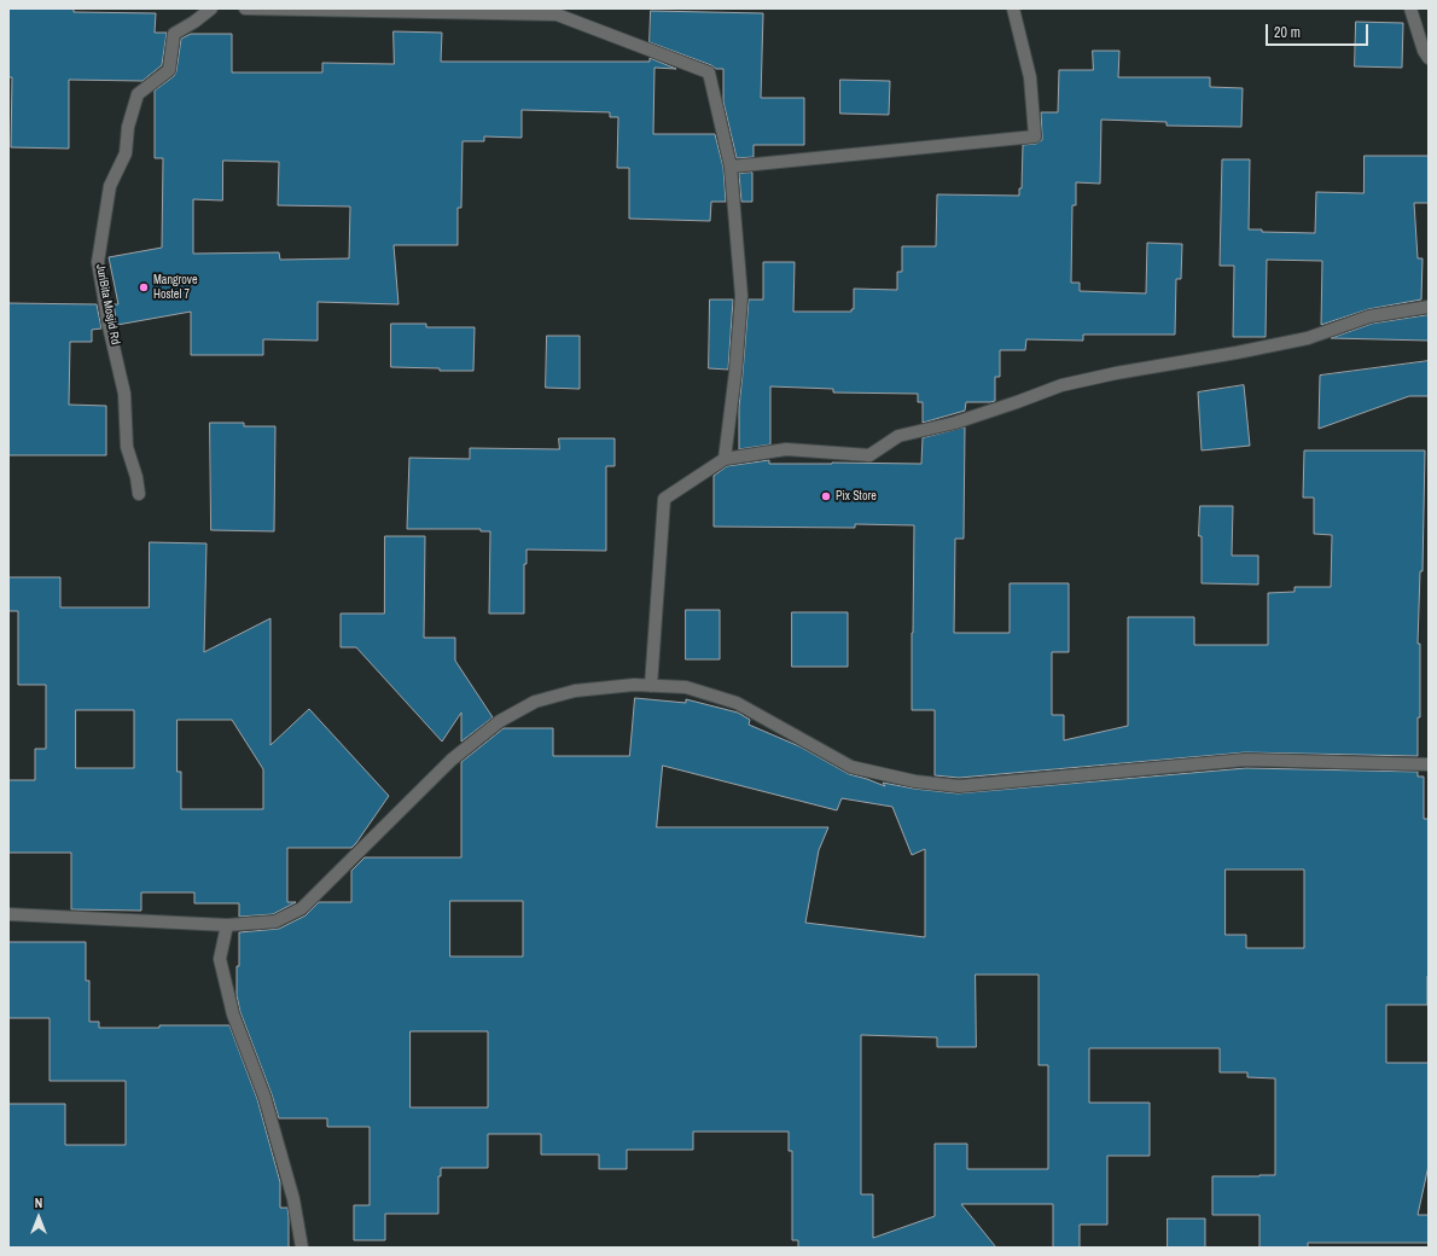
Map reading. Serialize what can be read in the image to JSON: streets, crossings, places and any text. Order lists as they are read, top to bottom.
{
  "streets": {
    "street": ["JuriBita Mosjid Rd"]
  },
  "places": ["Mangrove Hostel 7", "Pix Store"],
  "scale_bar": "20 m",
  "north": "top"
}
